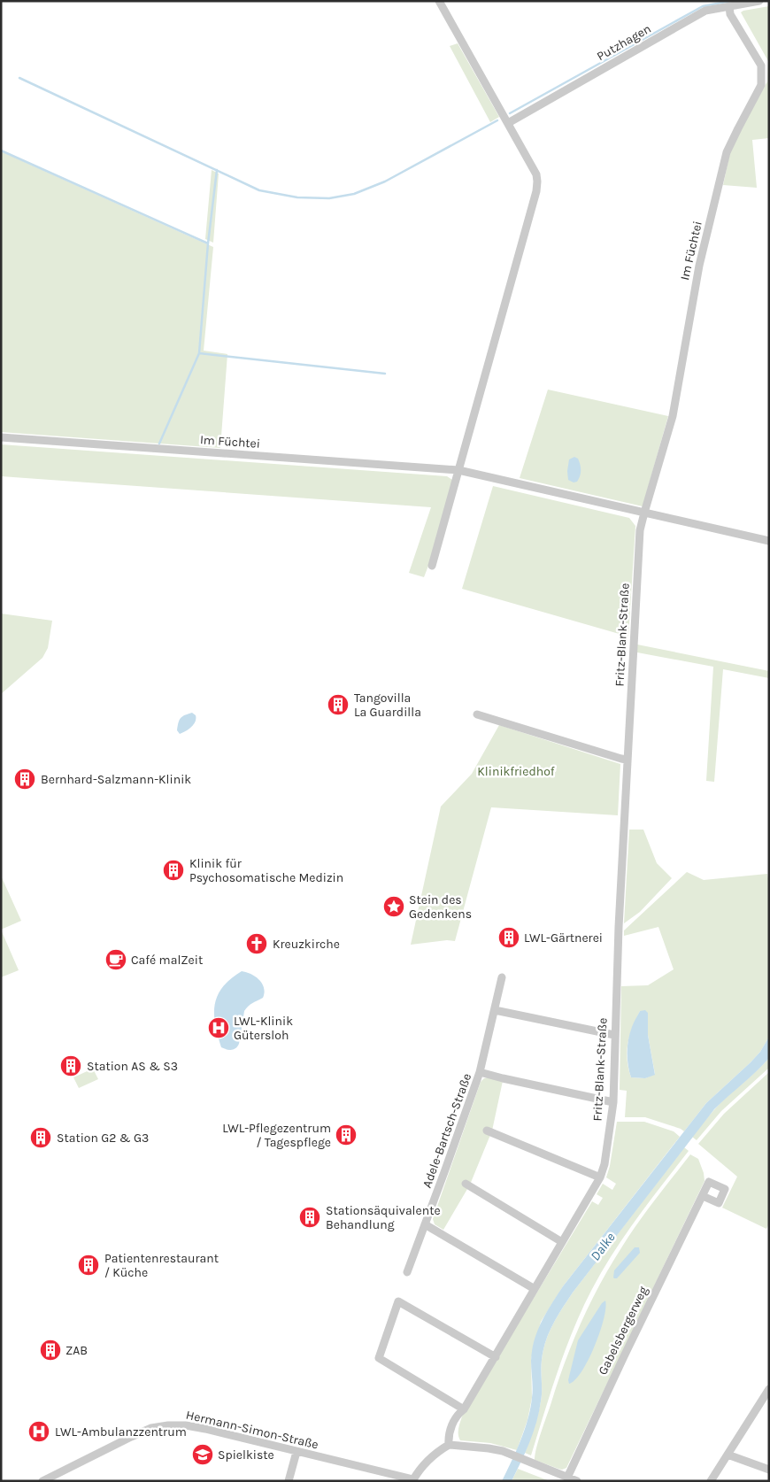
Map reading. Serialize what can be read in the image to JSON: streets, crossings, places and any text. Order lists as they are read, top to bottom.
{
  "streets": {
    "street": [
      "Putzhagen",
      "Im Füchtei",
      "Fritz-Blank-Straße",
      "Adele-Bartsch-Straße",
      "Gabelsbergerweg",
      "Hermann-Simon-Straße"
    ]
  },
  "crossings": [
    ["Putzhagen", "Im Füchtei"],
    ["Im Füchtei", "Fritz-Blank-Straße"],
    ["Fritz-Blank-Straße", "Adele-Bartsch-Straße"]
  ],
  "water": ["Dalke"],
  "parks": ["Klinikfriedhof"],
  "places": {
    "building": [
      "Tangovilla La Guardilla",
      "Bernhard-Salzmann-Klinik",
      "Klinik für Psychosomatische Medizin",
      "LWL-Gärtnerei",
      "Station AS & S3",
      "LWL-Pflegezentrum / Tagespflege",
      "Station G2 & G3",
      "Stationsäquivalente Behandlung",
      "Patientenrestaurant / Küche",
      "ZAB"
    ],
    "place": ["Stein des Gedenkens"],
    "church": ["Kreuzkirche"],
    "cafe": ["Café malZeit"],
    "hospital": ["LWL-Klinik Gütersloh", "LWL-Ambulanzzentrum"],
    "school or university": ["Spielkiste"]
  }
}
